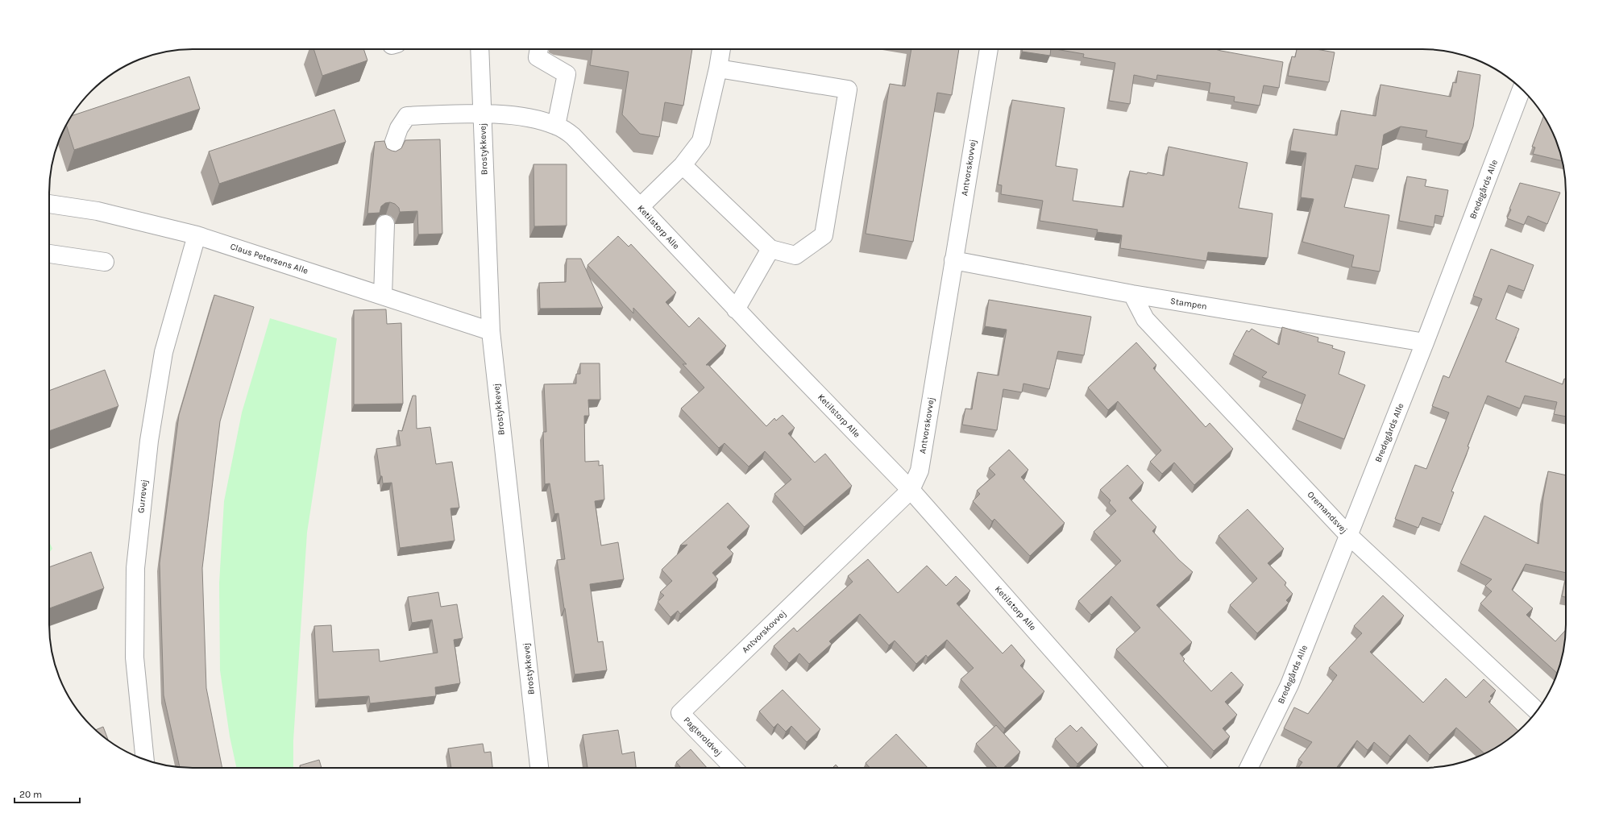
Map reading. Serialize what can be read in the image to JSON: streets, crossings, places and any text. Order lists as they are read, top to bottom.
{
  "streets": {
    "street": [
      "Brostykkevej",
      "Antvorskovvej",
      "Bredegårds Alle",
      "Ketilstorp Alle",
      "Claus Petersens Alle",
      "Stampen",
      "Gurrevej",
      "Oremandsvej",
      "Pagteroldvej"
    ]
  },
  "crossings": [
    ["Brostykkevej", "Ketilstorp Alle"],
    ["Brostykkevej", "Claus Petersens Alle"],
    ["Antvorskovvej", "Ketilstorp Alle"],
    ["Antvorskovvej", "Stampen"],
    ["Antvorskovvej", "Pagteroldvej"],
    ["Bredegårds Alle", "Stampen"],
    ["Bredegårds Alle", "Oremandsvej"],
    ["Claus Petersens Alle", "Gurrevej"],
    ["Stampen", "Oremandsvej"]
  ],
  "scale_bar": "20 m"
}
